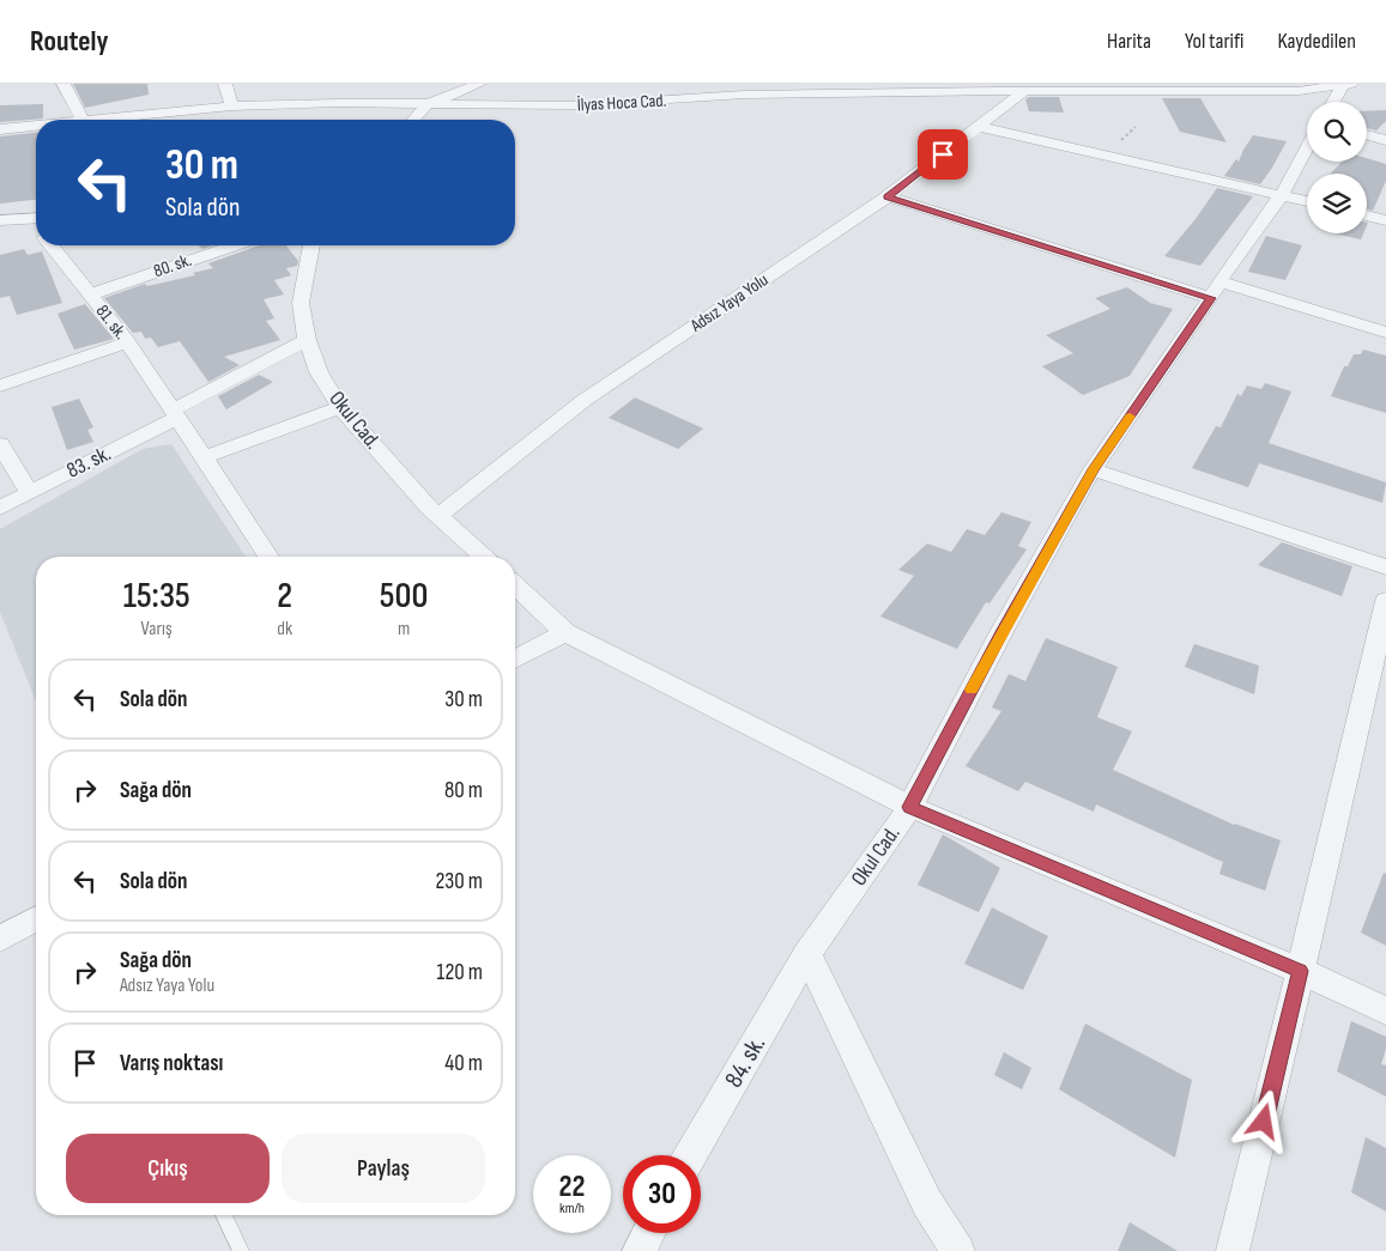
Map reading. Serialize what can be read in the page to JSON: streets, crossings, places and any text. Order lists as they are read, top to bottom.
{
  "streets": {
    "street": [
      "İlyas Hoca Cad.",
      "80. sk.",
      "Adsız Yaya Yolu",
      "81. sk.",
      "Okul Cad.",
      "83. sk.",
      "84. sk."
    ]
  },
  "crossings": [
    ["İlyas Hoca Cad.", "Adsız Yaya Yolu"],
    ["80. sk.", "81. sk."],
    ["Adsız Yaya Yolu", "Okul Cad."],
    ["81. sk.", "83. sk."],
    ["Okul Cad.", "83. sk."],
    ["Okul Cad.", "84. sk."]
  ],
  "page": {
    "header": "Routely",
    "nav": ["Harita", "Yol tarifi", "Kaydedilen"],
    "turn": ["30 m", "Sola dön"],
    "eta": [
      "15:35",
      "Varış",
      "2",
      "dk",
      "500",
      "m"
    ],
    "list": [
      {
        "name": "Sola dön",
        "value": "30 m"
      },
      {
        "name": "Sağa dön",
        "value": "80 m"
      },
      {
        "name": "Sola dön",
        "value": "230 m"
      },
      {
        "name": "Sağa dön",
        "note": "Adsız Yaya Yolu",
        "value": "120 m"
      },
      {
        "name": "Varış noktası",
        "value": "40 m"
      }
    ],
    "buttons": ["Çıkış", "Paylaş"],
    "speed": "22 km/h",
    "limit": "30"
  }
}
